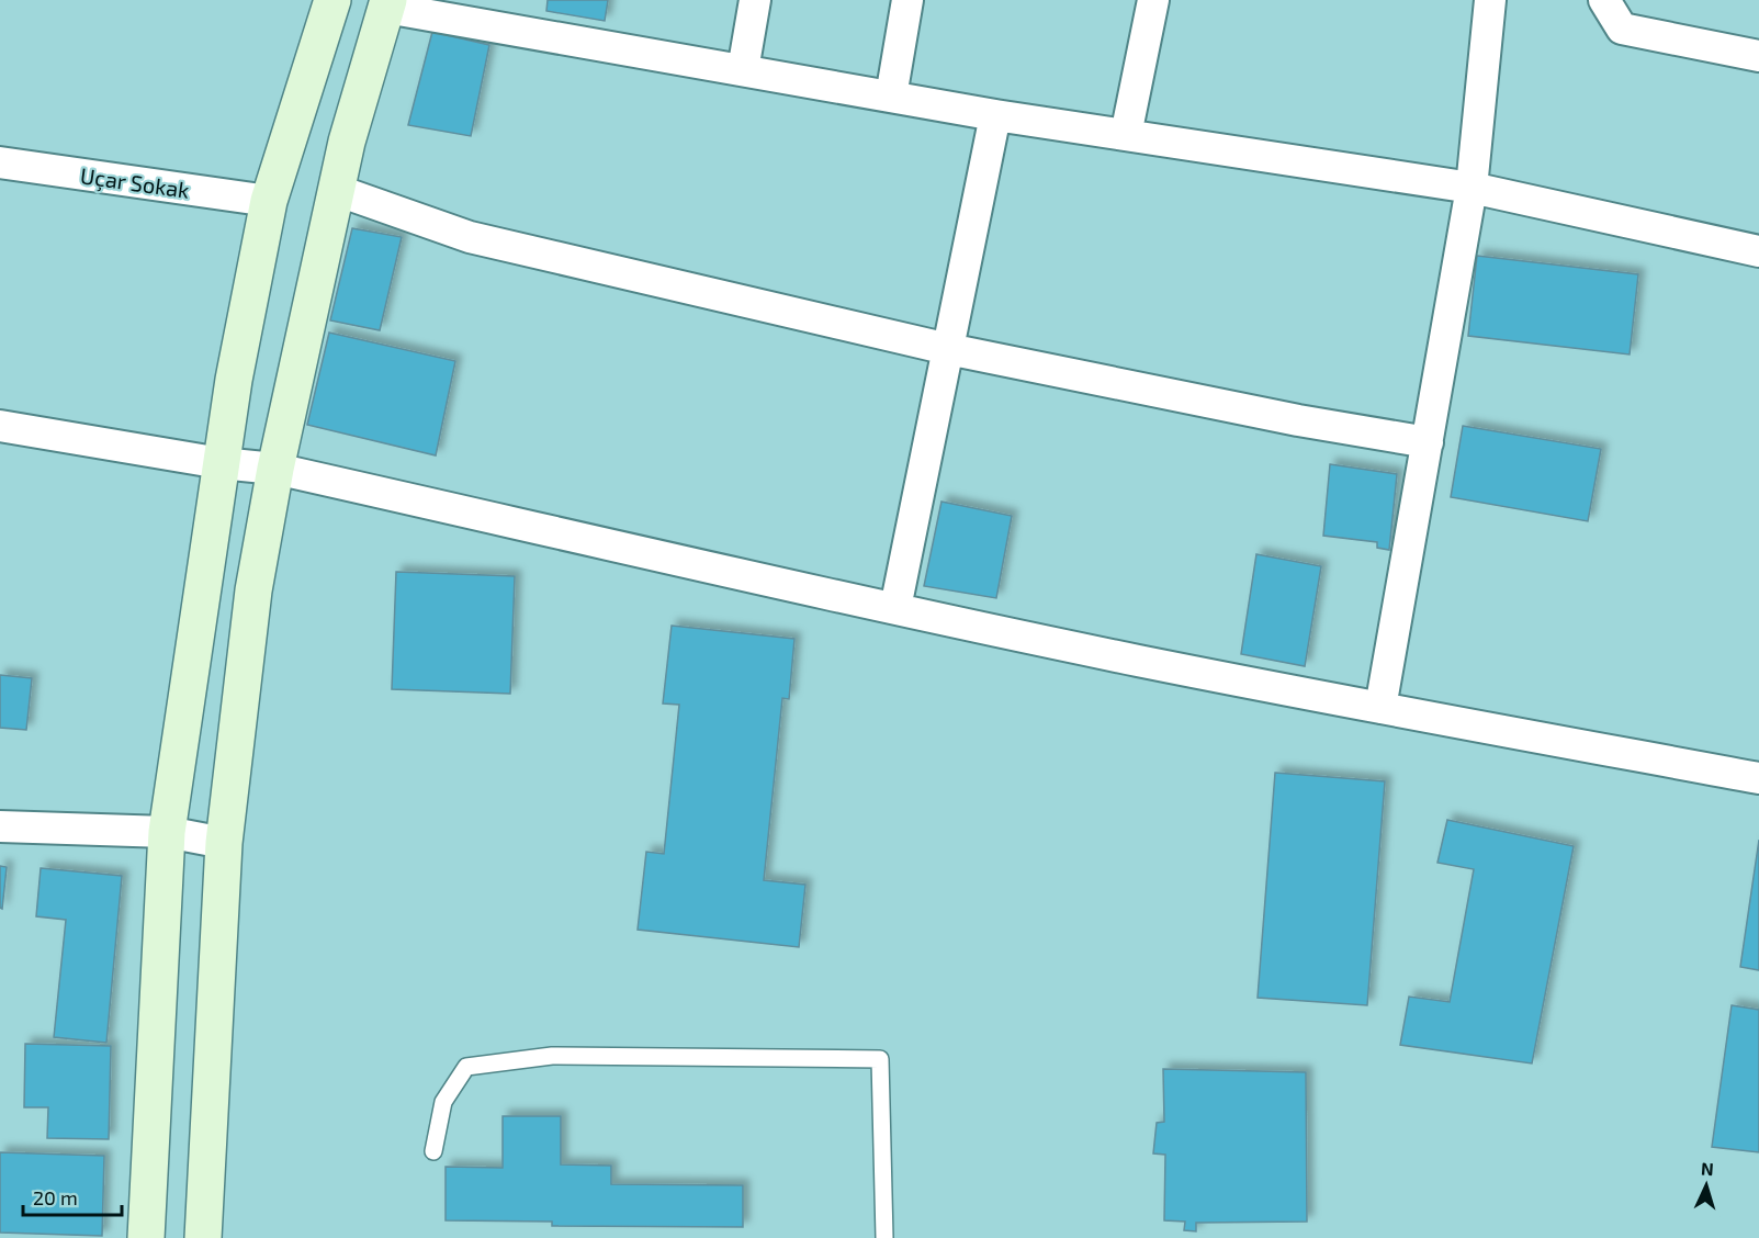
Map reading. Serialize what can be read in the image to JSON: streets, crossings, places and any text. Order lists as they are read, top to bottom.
{
  "streets": {
    "street": ["Uçar Sokak"]
  },
  "scale_bar": "20 m",
  "north": "top"
}
